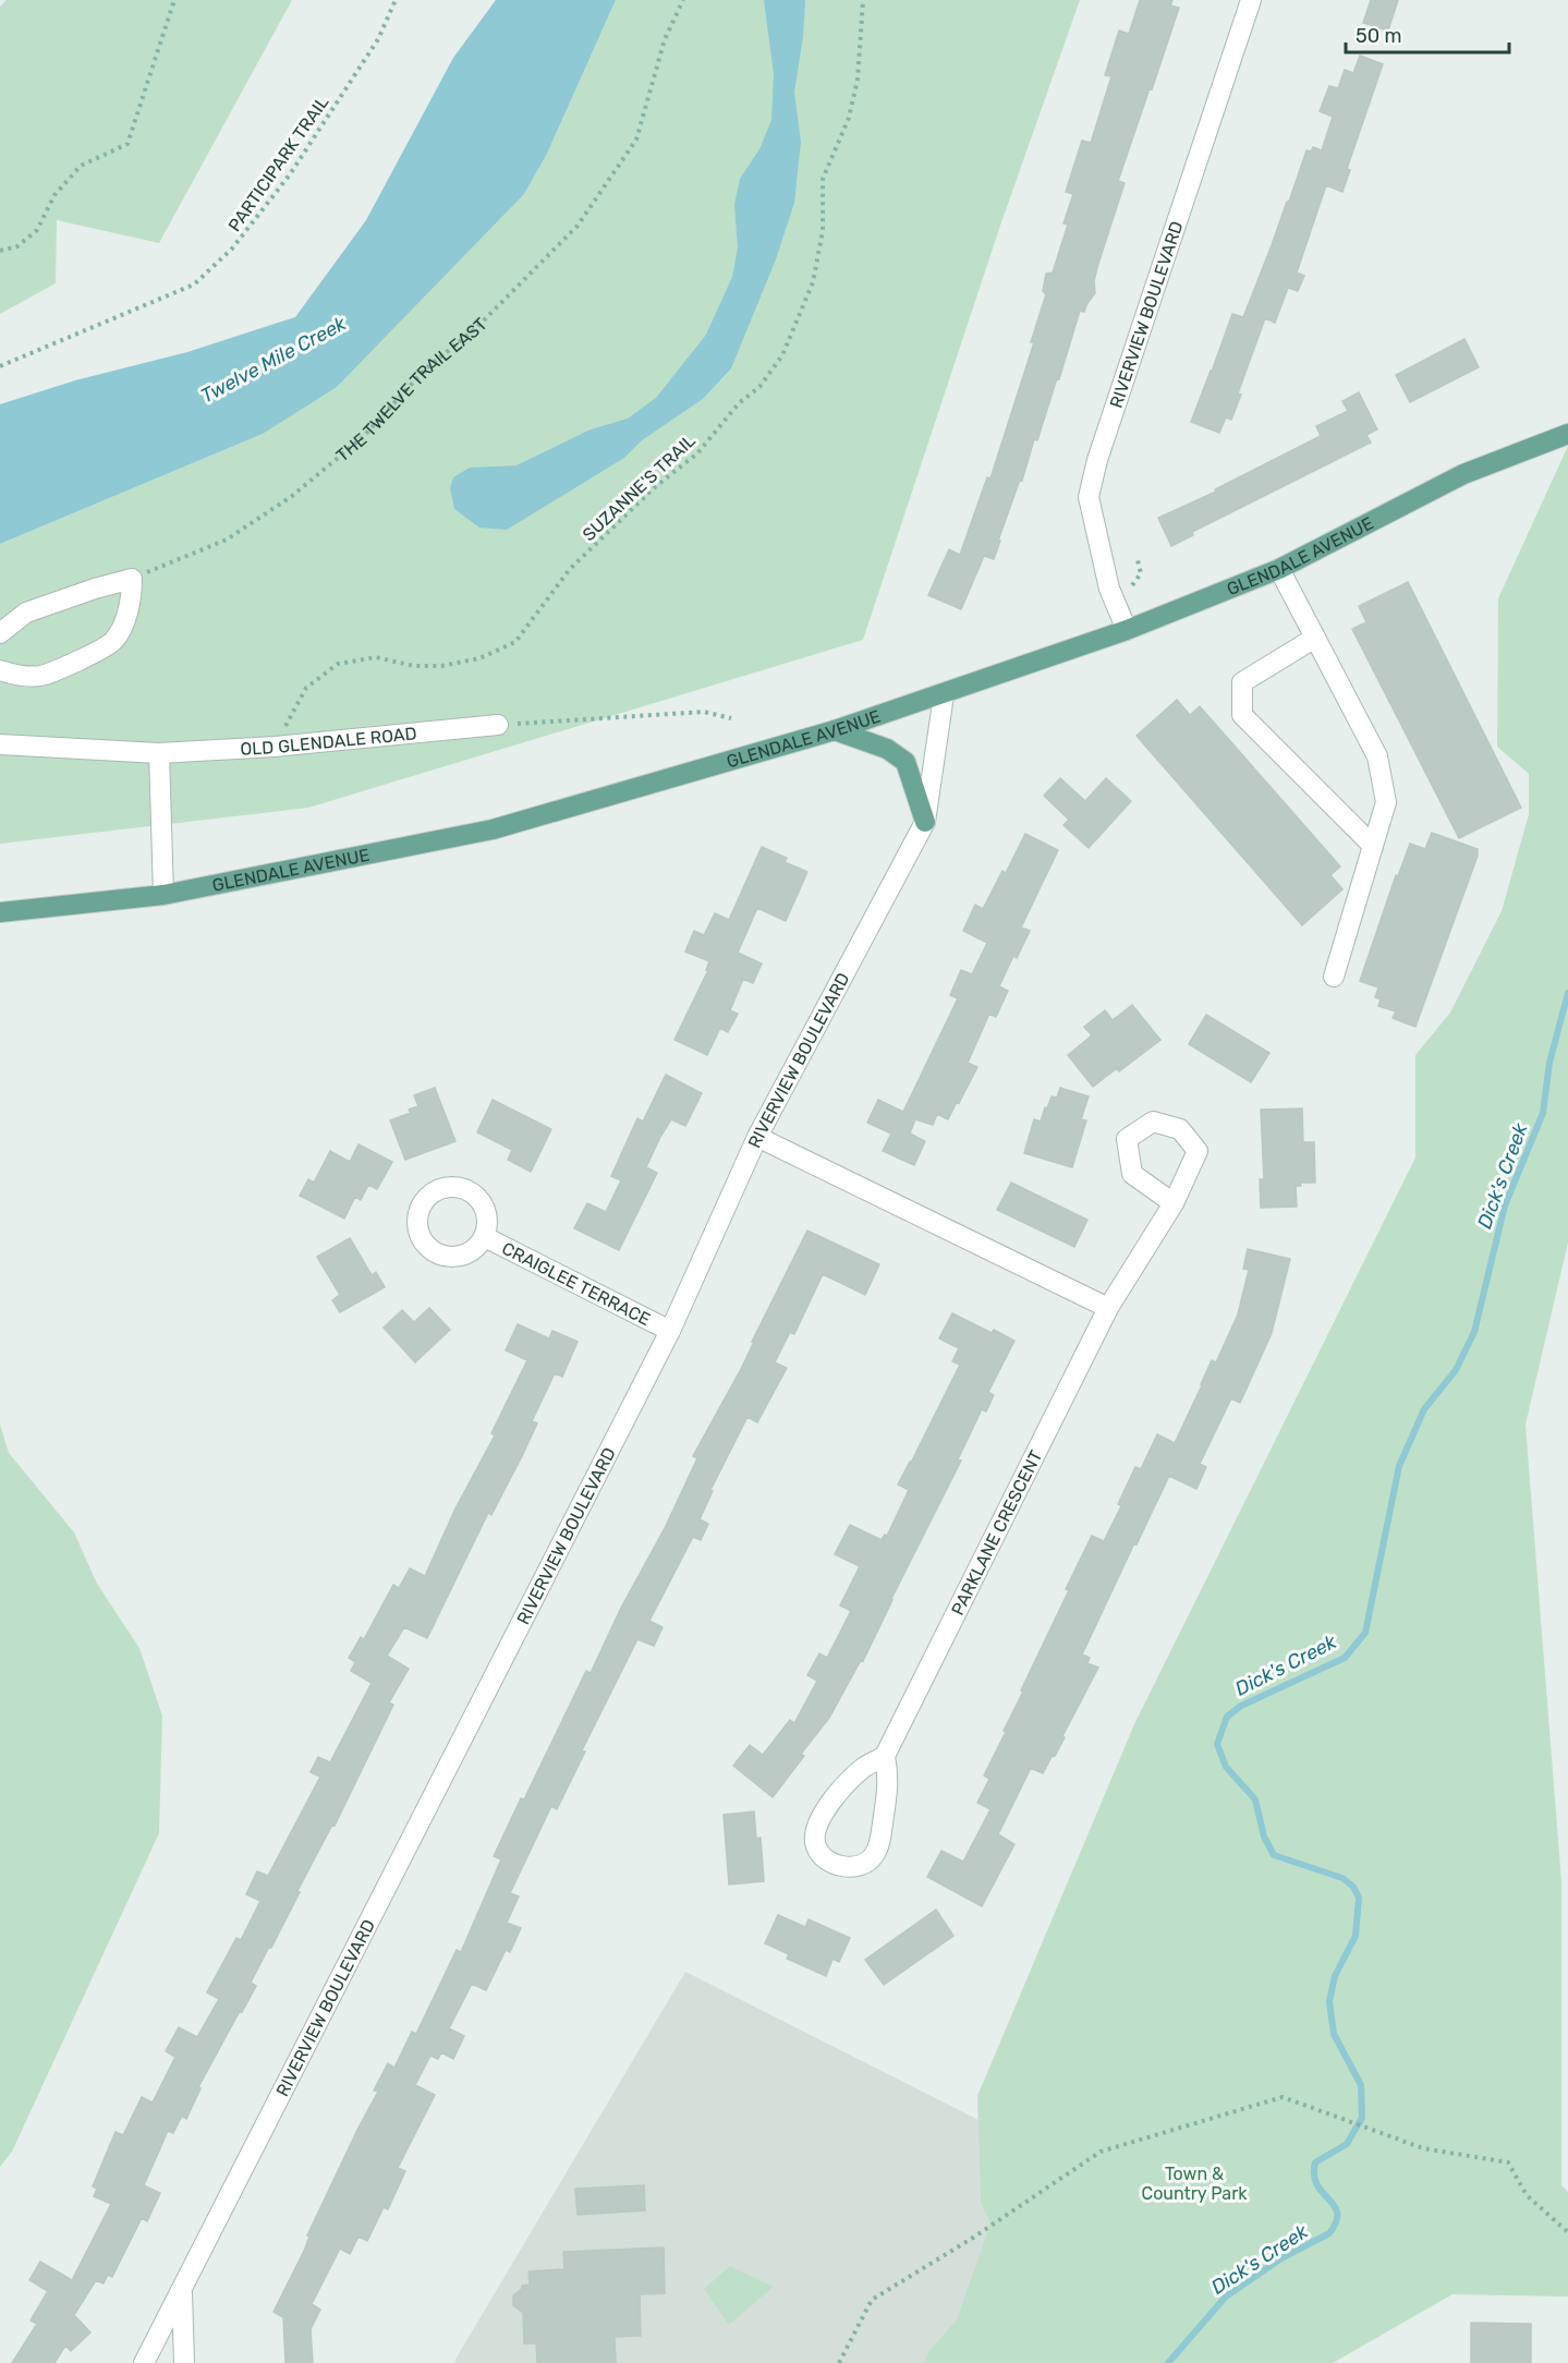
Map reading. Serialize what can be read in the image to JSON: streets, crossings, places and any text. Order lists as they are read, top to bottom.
{
  "streets": {
    "main road": ["GLENDALE AVENUE"],
    "street": [
      "RIVERVIEW BOULEVARD",
      "OLD GLENDALE ROAD",
      "CRAIGLEE TERRACE",
      "PARKLANE CRESCENT"
    ],
    "path": ["PARTICIPARK TRAIL", "THE TWELVE TRAIL EAST", "SUZANNE'S TRAIL"]
  },
  "crossings": [
    ["RIVERVIEW BOULEVARD", "GLENDALE AVENUE"],
    ["RIVERVIEW BOULEVARD", "CRAIGLEE TERRACE"],
    ["SUZANNE'S TRAIL", "OLD GLENDALE ROAD"]
  ],
  "water": ["Twelve Mile Creek", "Dick's Creek"],
  "parks": ["Town & Country Park"],
  "scale_bar": "50 m"
}
